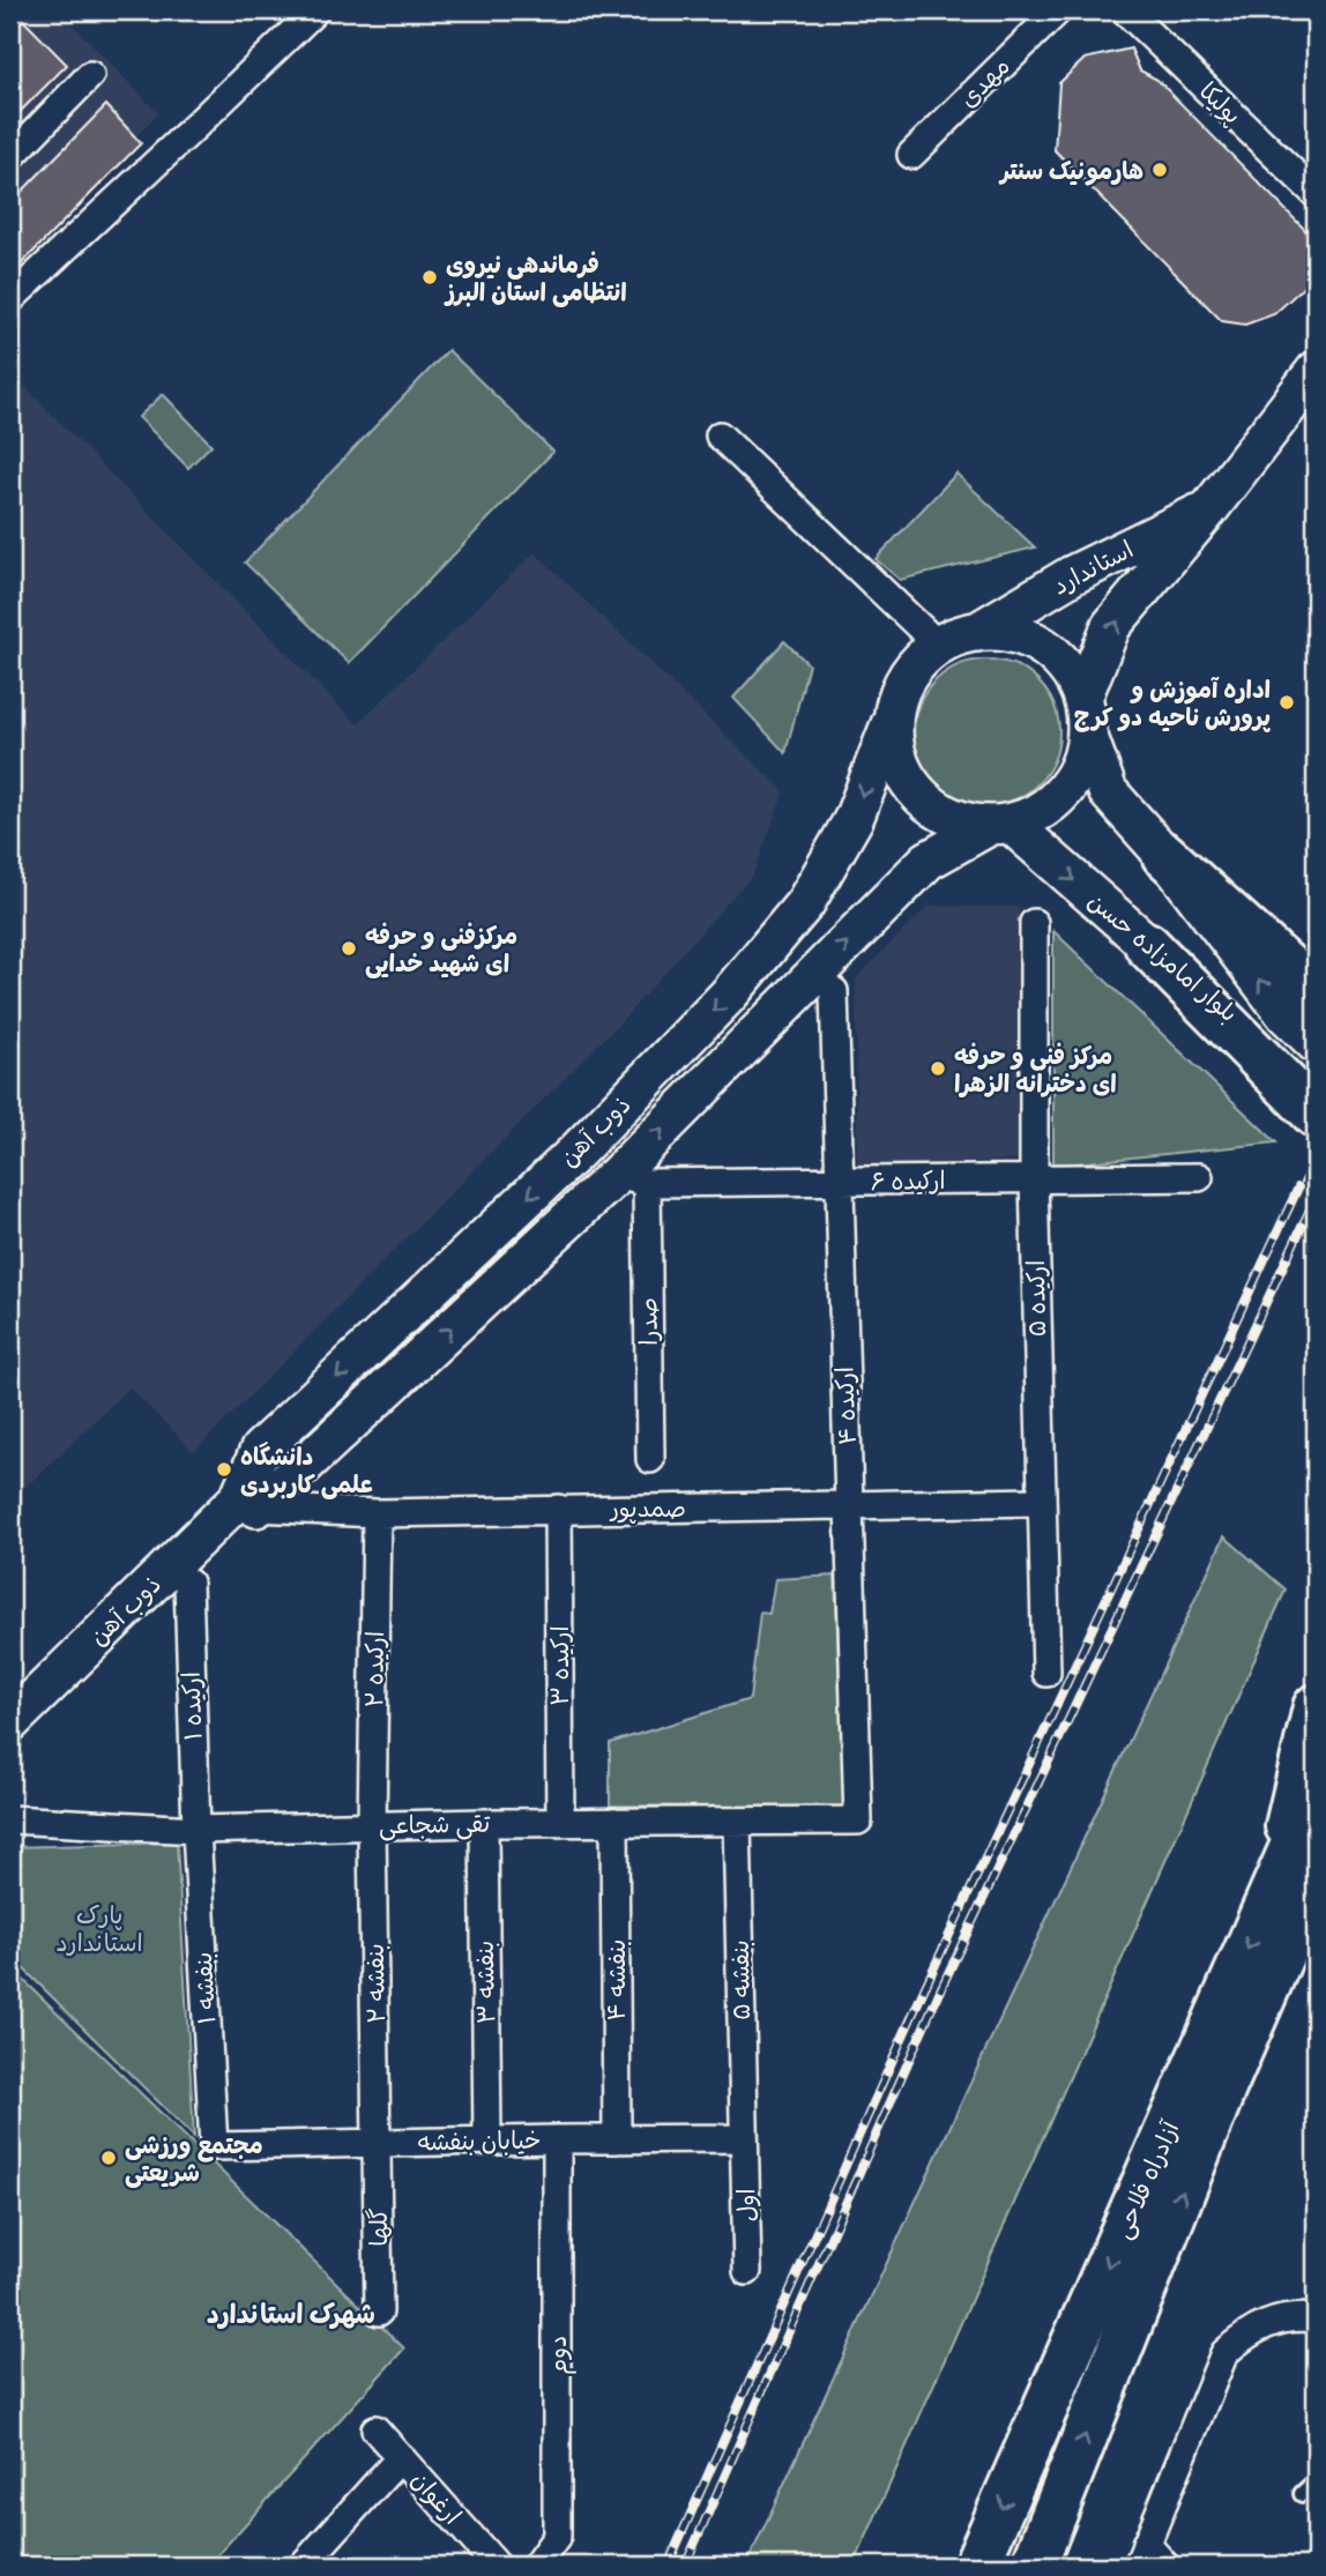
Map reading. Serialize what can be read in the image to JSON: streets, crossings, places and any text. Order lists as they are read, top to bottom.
{
  "streets": {
    "highway": ["آزادراه فلاحی"],
    "main road": ["استاندارد", "بلوار امامزاده حسن", "ذوب آهن"],
    "street": [
      "مهدی",
      "پولیکا",
      "ارکیده ۶",
      "ارکیده ۵",
      "صدرا",
      "ارکیده ۴",
      "صمدپور",
      "ارکیده ۳",
      "ارکیده ۲",
      "ارکیده ۱",
      "تقی شجاعی",
      "بنفشه ۴",
      "بنفشه ۵",
      "بنفشه ۳",
      "بنفشه ۲",
      "بنفشه ۱",
      "خیابان بنفشه",
      "اول",
      "گلها",
      "دوم",
      "ارغوان"
    ]
  },
  "crossings": [
    ["استاندارد", "بلوار امامزاده حسن"],
    ["استاندارد", "ذوب آهن"],
    ["بلوار امامزاده حسن", "ذوب آهن"],
    ["ذوب آهن", "ارکیده ۶"],
    ["ذوب آهن", "صدرا"],
    ["ذوب آهن", "صمدپور"],
    ["ارکیده ۶", "ارکیده ۵"],
    ["ارکیده ۶", "صدرا"],
    ["ارکیده ۶", "ارکیده ۴"],
    ["ارکیده ۵", "صمدپور"],
    ["ارکیده ۴", "صمدپور"],
    ["ارکیده ۴", "تقی شجاعی"],
    ["صمدپور", "ارکیده ۳"],
    ["صمدپور", "ارکیده ۲"],
    ["ارکیده ۳", "تقی شجاعی"],
    ["ارکیده ۲", "تقی شجاعی"],
    ["ارکیده ۲", "بنفشه ۲"],
    ["ارکیده ۱", "تقی شجاعی"],
    ["ارکیده ۱", "بنفشه ۱"],
    ["تقی شجاعی", "بنفشه ۴"],
    ["تقی شجاعی", "بنفشه ۵"],
    ["تقی شجاعی", "بنفشه ۳"],
    ["تقی شجاعی", "بنفشه ۲"],
    ["تقی شجاعی", "بنفشه ۱"],
    ["بنفشه ۴", "خیابان بنفشه"],
    ["بنفشه ۵", "خیابان بنفشه"],
    ["بنفشه ۵", "اول"],
    ["بنفشه ۳", "خیابان بنفشه"],
    ["بنفشه ۲", "خیابان بنفشه"],
    ["بنفشه ۲", "گلها"],
    ["بنفشه ۱", "خیابان بنفشه"],
    ["خیابان بنفشه", "اول"],
    ["خیابان بنفشه", "گلها"],
    ["خیابان بنفشه", "دوم"]
  ],
  "one_way": ["استاندارد"],
  "districts": ["شهرک استاندارد"],
  "parks": ["پارک استاندارد"],
  "places": [
    "هارمونیک سنتر",
    "فرماندهی نیروی انتظامی استان البرز",
    "اداره آموزش و پرورش ناحیه دو کرج",
    "مرکزفنی و حرفه ای شهید خدایی",
    "مرکز فنی و حرفه ای دخترانه الزهرا",
    "دانشگاه علمی کاربردی",
    "مجتمع ورزشی شریعتی"
  ]
}
